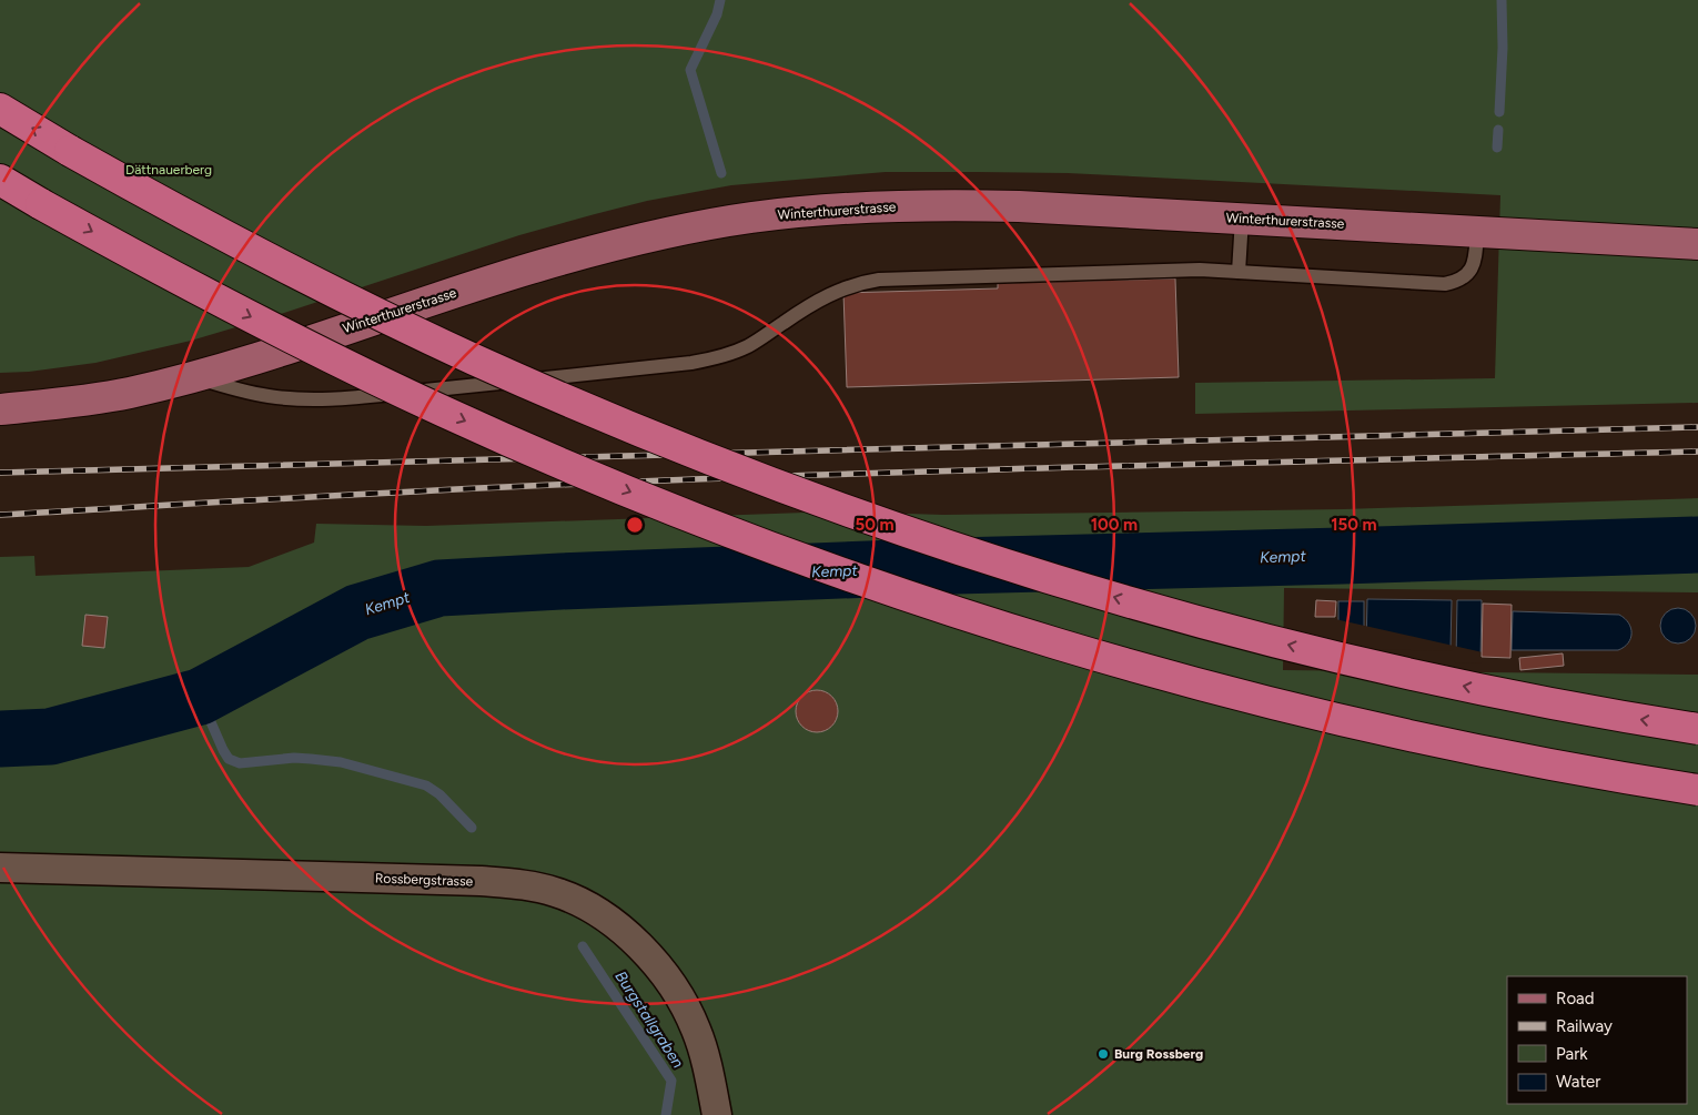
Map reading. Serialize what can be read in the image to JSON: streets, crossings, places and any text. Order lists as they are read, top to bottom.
{
  "streets": {
    "main road": ["Winterthurerstrasse"],
    "street": ["Rossbergstrasse"]
  },
  "water": ["Kempt", "Burgstallgraben"],
  "parks": ["Dättnauerberg"],
  "places": ["Burg Rossberg"],
  "legend": [
    "Road",
    "Railway",
    "Park",
    "Water"
  ],
  "rings": ["50 m", "100 m", "150 m"]
}
